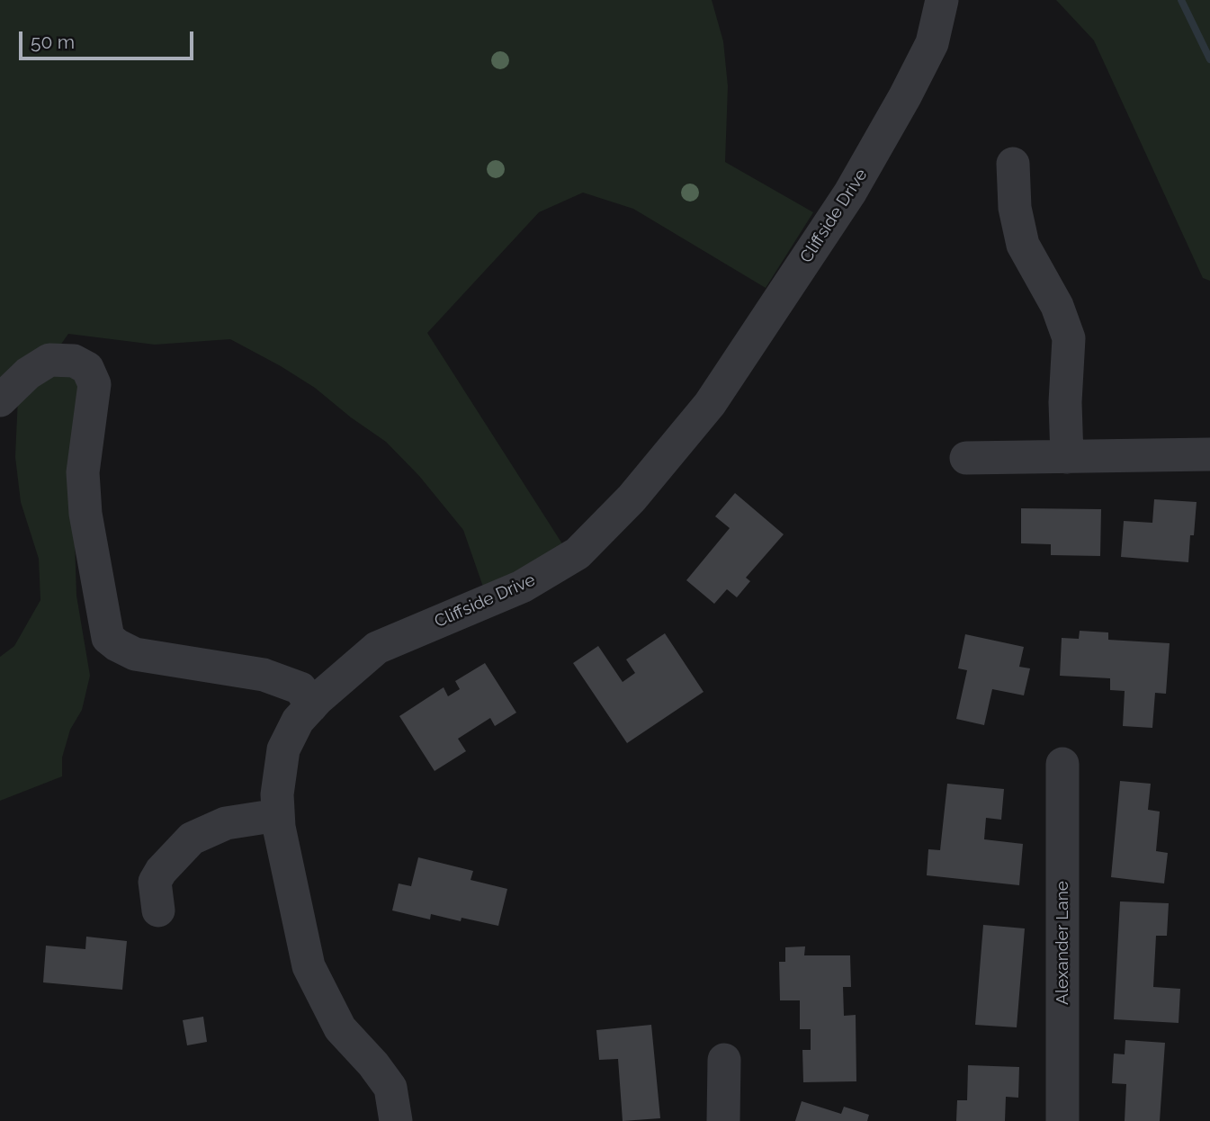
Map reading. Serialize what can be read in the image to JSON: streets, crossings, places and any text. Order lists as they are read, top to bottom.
{
  "streets": {
    "street": ["Cliffside Drive", "Alexander Lane"]
  },
  "scale_bar": "50 m"
}
